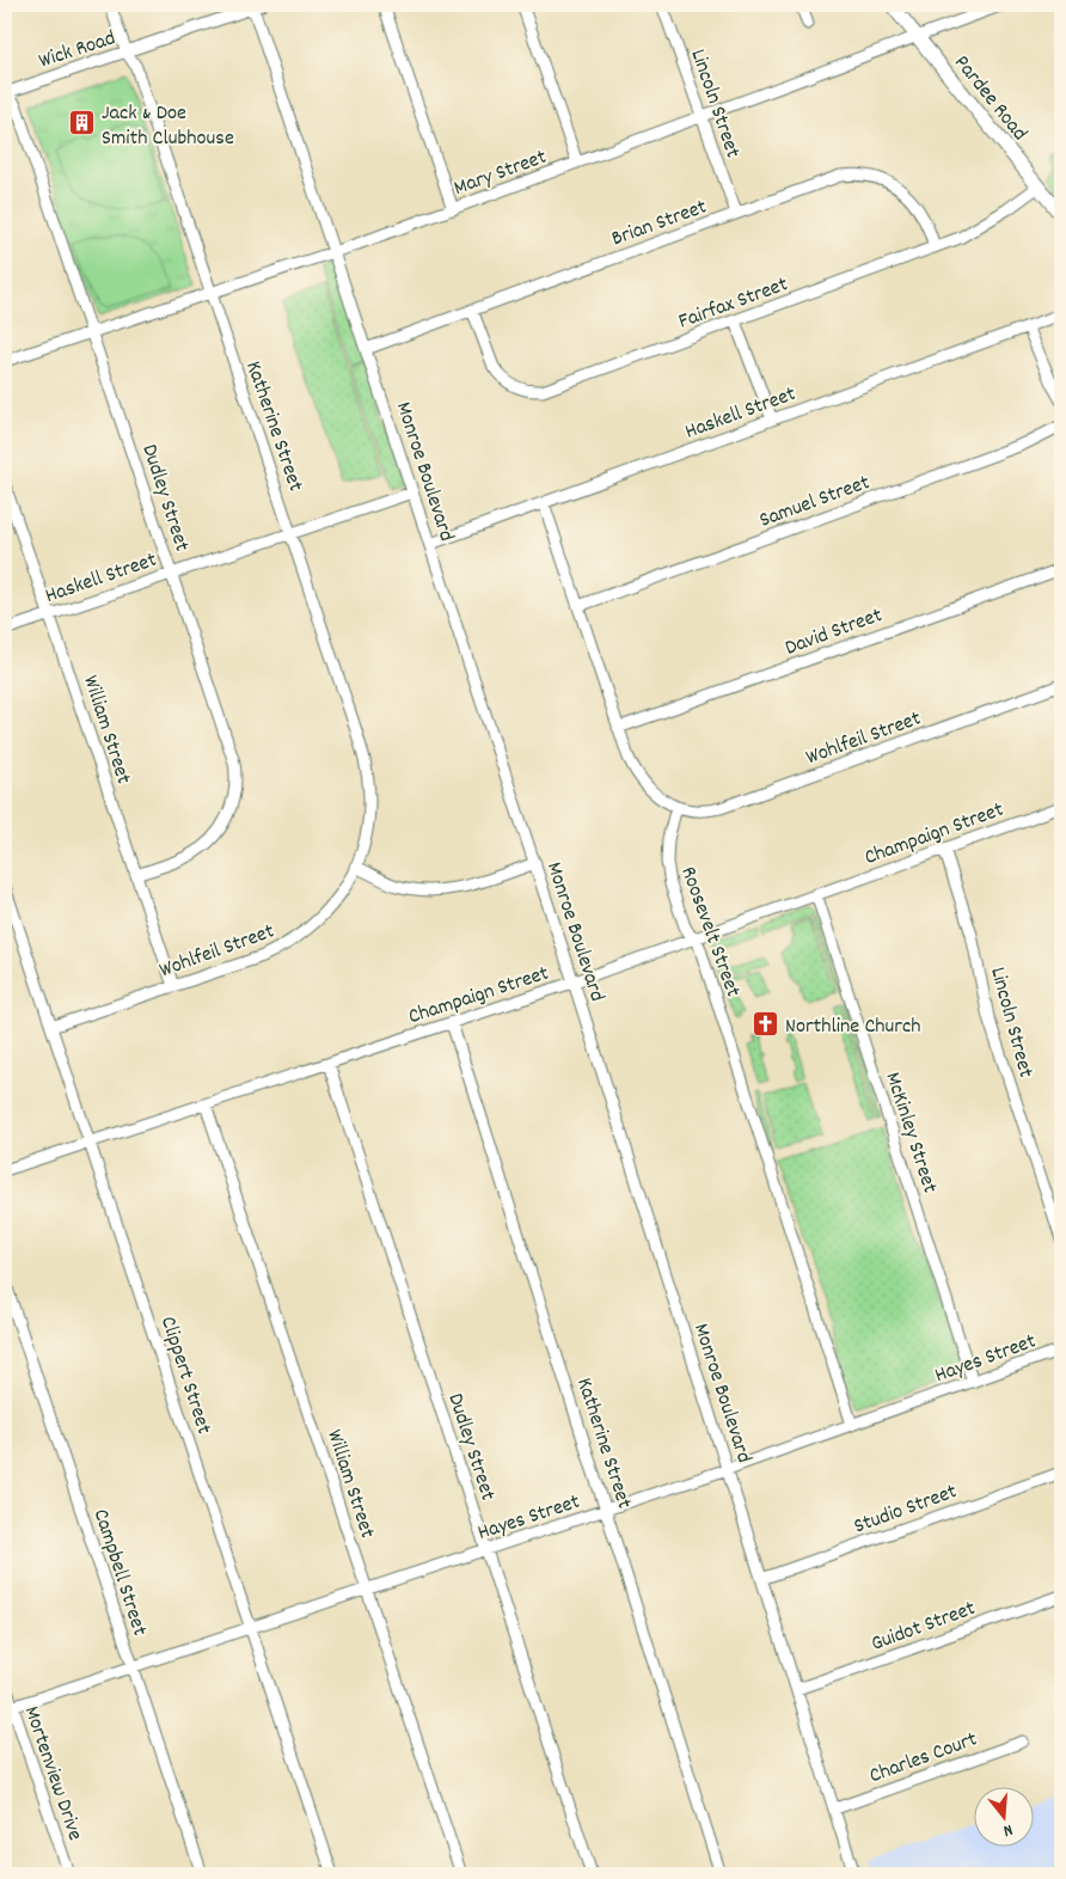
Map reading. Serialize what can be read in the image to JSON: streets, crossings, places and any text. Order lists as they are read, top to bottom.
{
  "streets": {
    "main road": ["Pardee Road"],
    "street": [
      "Wick Road",
      "Lincoln Street",
      "Mary Street",
      "Brian Street",
      "Fairfax Street",
      "Haskell Street",
      "Katherine Street",
      "Monroe Boulevard",
      "Dudley Street",
      "Samuel Street",
      "David Street",
      "William Street",
      "Wohlfeil Street",
      "Champaign Street",
      "Roosevelt Street",
      "McKinley Street",
      "Hayes Street",
      "Clippert Street",
      "Studio Street",
      "Campbell Street",
      "Guidot Street",
      "Charles Court",
      "Mortenview Drive"
    ]
  },
  "crossings": [
    ["Wick Road", "Katherine Street"],
    ["Wick Road", "Monroe Boulevard"],
    ["Wick Road", "Dudley Street"],
    ["Pardee Road", "Mary Street"],
    ["Pardee Road", "Fairfax Street"],
    ["Lincoln Street", "Mary Street"],
    ["Lincoln Street", "Brian Street"],
    ["Lincoln Street", "Champaign Street"],
    ["Mary Street", "Katherine Street"],
    ["Mary Street", "Monroe Boulevard"],
    ["Mary Street", "Dudley Street"],
    ["Brian Street", "Fairfax Street"],
    ["Brian Street", "Monroe Boulevard"],
    ["Haskell Street", "Katherine Street"],
    ["Haskell Street", "Monroe Boulevard"],
    ["Haskell Street", "Dudley Street"],
    ["Haskell Street", "William Street"],
    ["Katherine Street", "Wohlfeil Street"],
    ["Katherine Street", "Champaign Street"],
    ["Katherine Street", "Hayes Street"],
    ["Monroe Boulevard", "Champaign Street"],
    ["Monroe Boulevard", "Hayes Street"],
    ["Monroe Boulevard", "Studio Street"],
    ["Monroe Boulevard", "Guidot Street"],
    ["Monroe Boulevard", "Charles Court"],
    ["Dudley Street", "William Street"],
    ["Dudley Street", "Champaign Street"],
    ["Dudley Street", "Hayes Street"],
    ["William Street", "Wohlfeil Street"],
    ["William Street", "Champaign Street"],
    ["William Street", "Hayes Street"],
    ["Wohlfeil Street", "Roosevelt Street"],
    ["Wohlfeil Street", "Clippert Street"],
    ["Champaign Street", "Roosevelt Street"],
    ["Champaign Street", "McKinley Street"],
    ["Champaign Street", "Clippert Street"],
    ["Roosevelt Street", "Hayes Street"],
    ["McKinley Street", "Hayes Street"],
    ["Hayes Street", "Clippert Street"],
    ["Hayes Street", "Campbell Street"],
    ["Hayes Street", "Mortenview Drive"]
  ],
  "places": {
    "building": ["Jack & Doe Smith Clubhouse"],
    "church": ["Northline Church"]
  },
  "north": "bottom"
}
